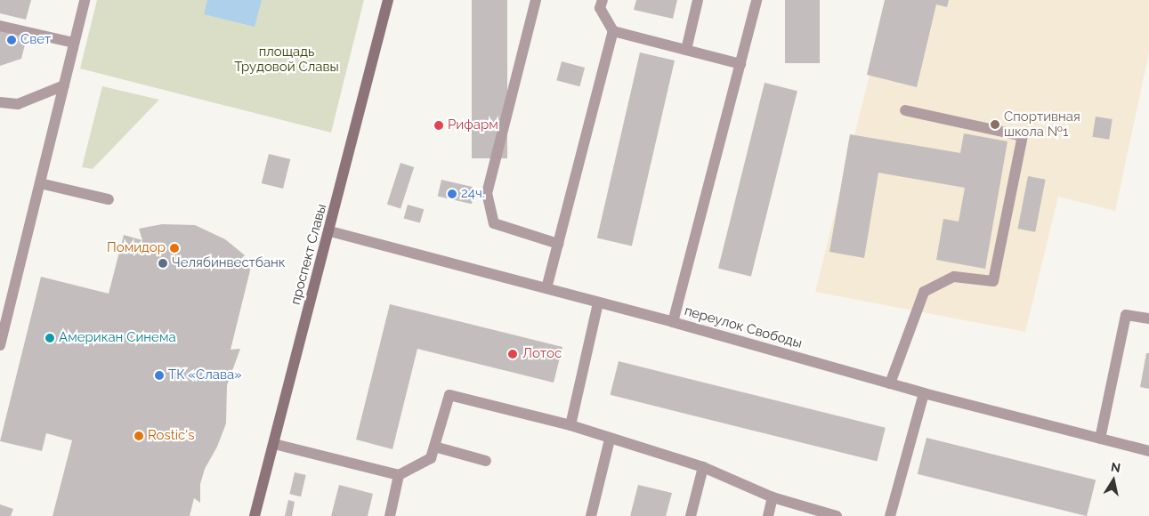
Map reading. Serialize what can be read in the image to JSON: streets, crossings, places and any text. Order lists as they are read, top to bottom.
{
  "streets": {
    "main road": ["проспект Славы"],
    "street": ["переулок Свободы"]
  },
  "crossings": [
    ["проспект Славы", "переулок Свободы"]
  ],
  "parks": ["площадь Трудовой Славы"],
  "places": [
    "Свет",
    "Спортивная школа №1",
    "Рифарм",
    "24ч.",
    "Помидор",
    "Челябинвестбанк",
    "Американ Синема",
    "Лотос",
    "ТК «Слава»",
    "Rostiс's"
  ],
  "north": "top"
}
